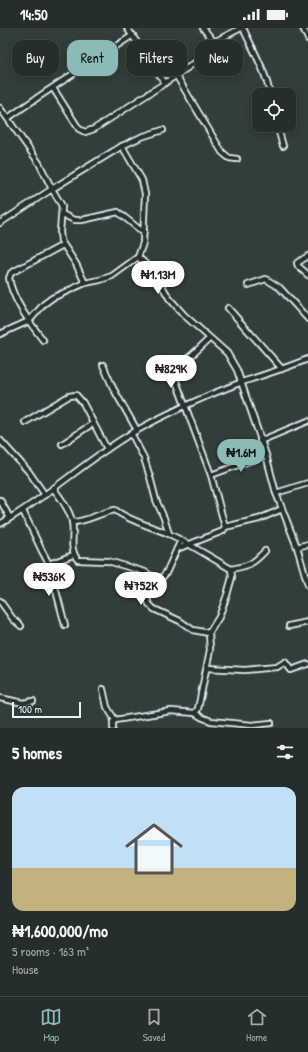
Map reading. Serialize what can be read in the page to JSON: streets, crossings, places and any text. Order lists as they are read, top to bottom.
{
  "scale_bar": "100 m",
  "page": {
    "status": "14:50",
    "chip": [
      "Buy",
      "Rent",
      "Filters",
      "New"
    ],
    "price": [
      "₦1.13M",
      "₦829K",
      "₦1.6M",
      "₦536K",
      "₦752K"
    ],
    "scale": "100 m",
    "heading": "5 homes",
    "list": [
      {
        "name": "₦1,600,000/mo",
        "note": "5 rooms · 163 m² · House"
      }
    ],
    "tabs": ["Map", "Saved", "Home"]
  }
}
